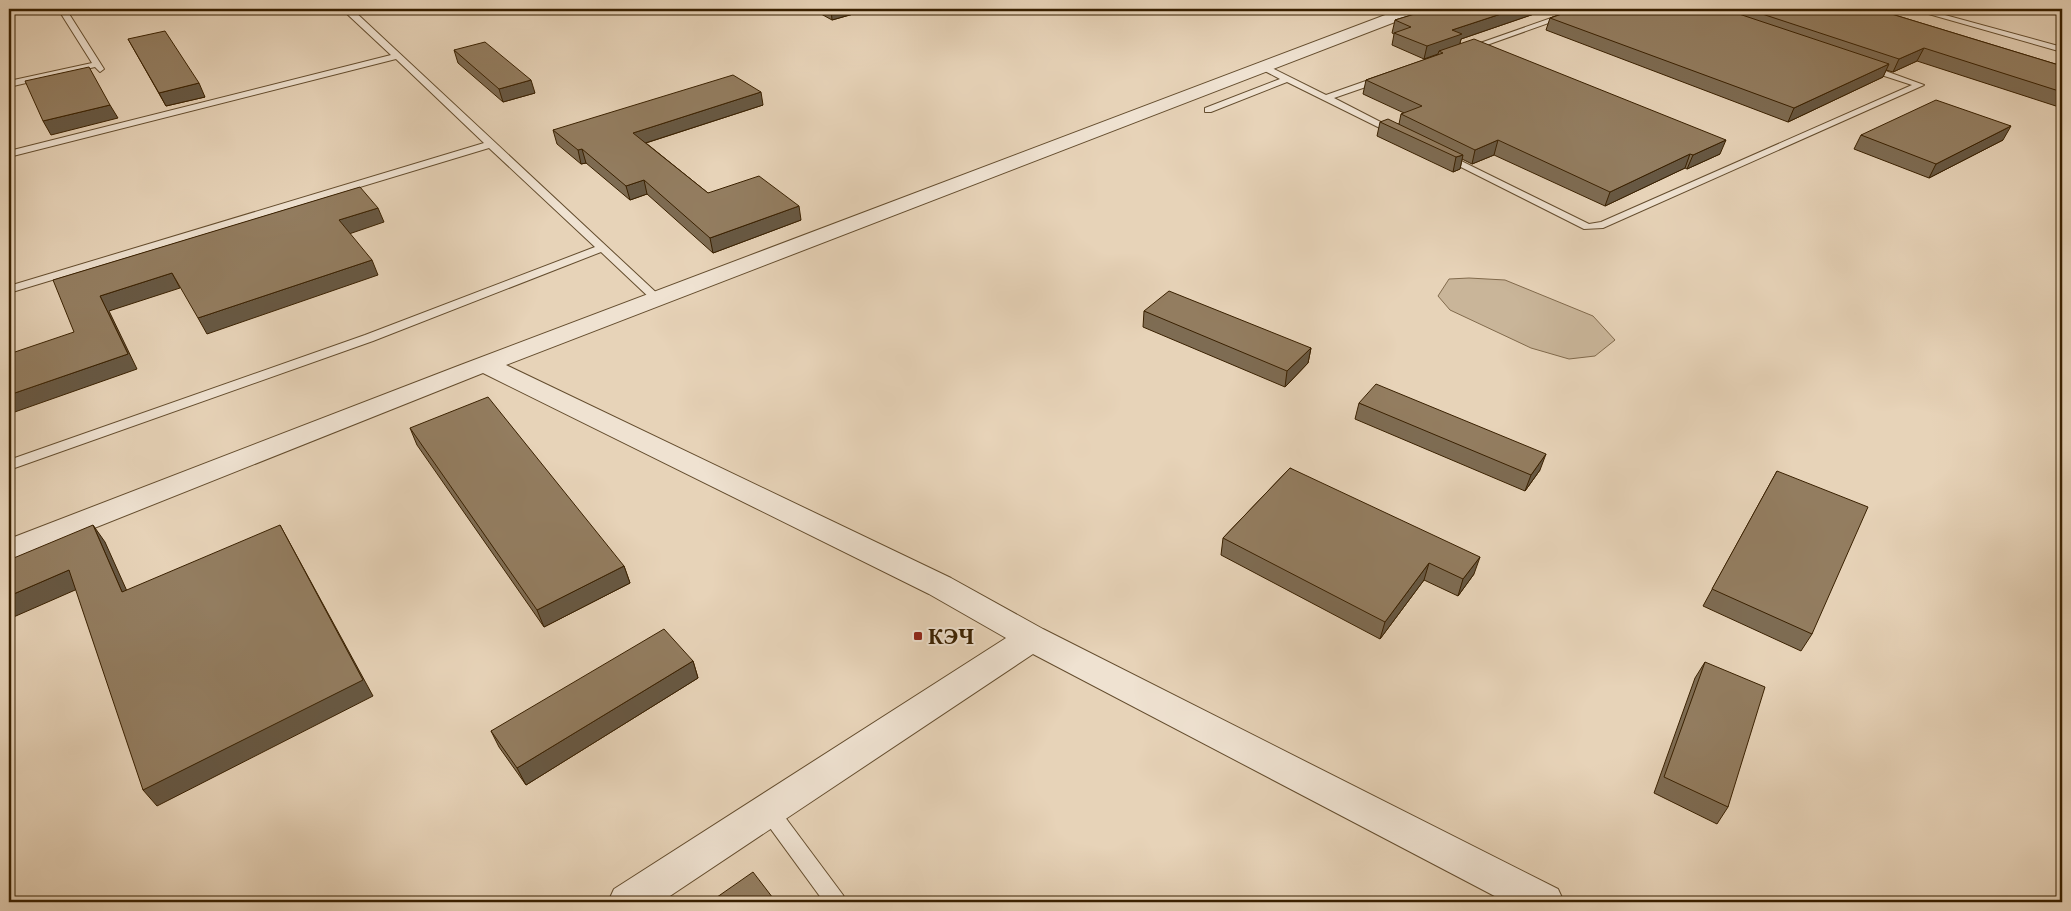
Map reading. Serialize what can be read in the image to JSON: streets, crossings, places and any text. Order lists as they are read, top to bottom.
{
  "places": {
    "transit": ["КЭЧ"]
  }
}
